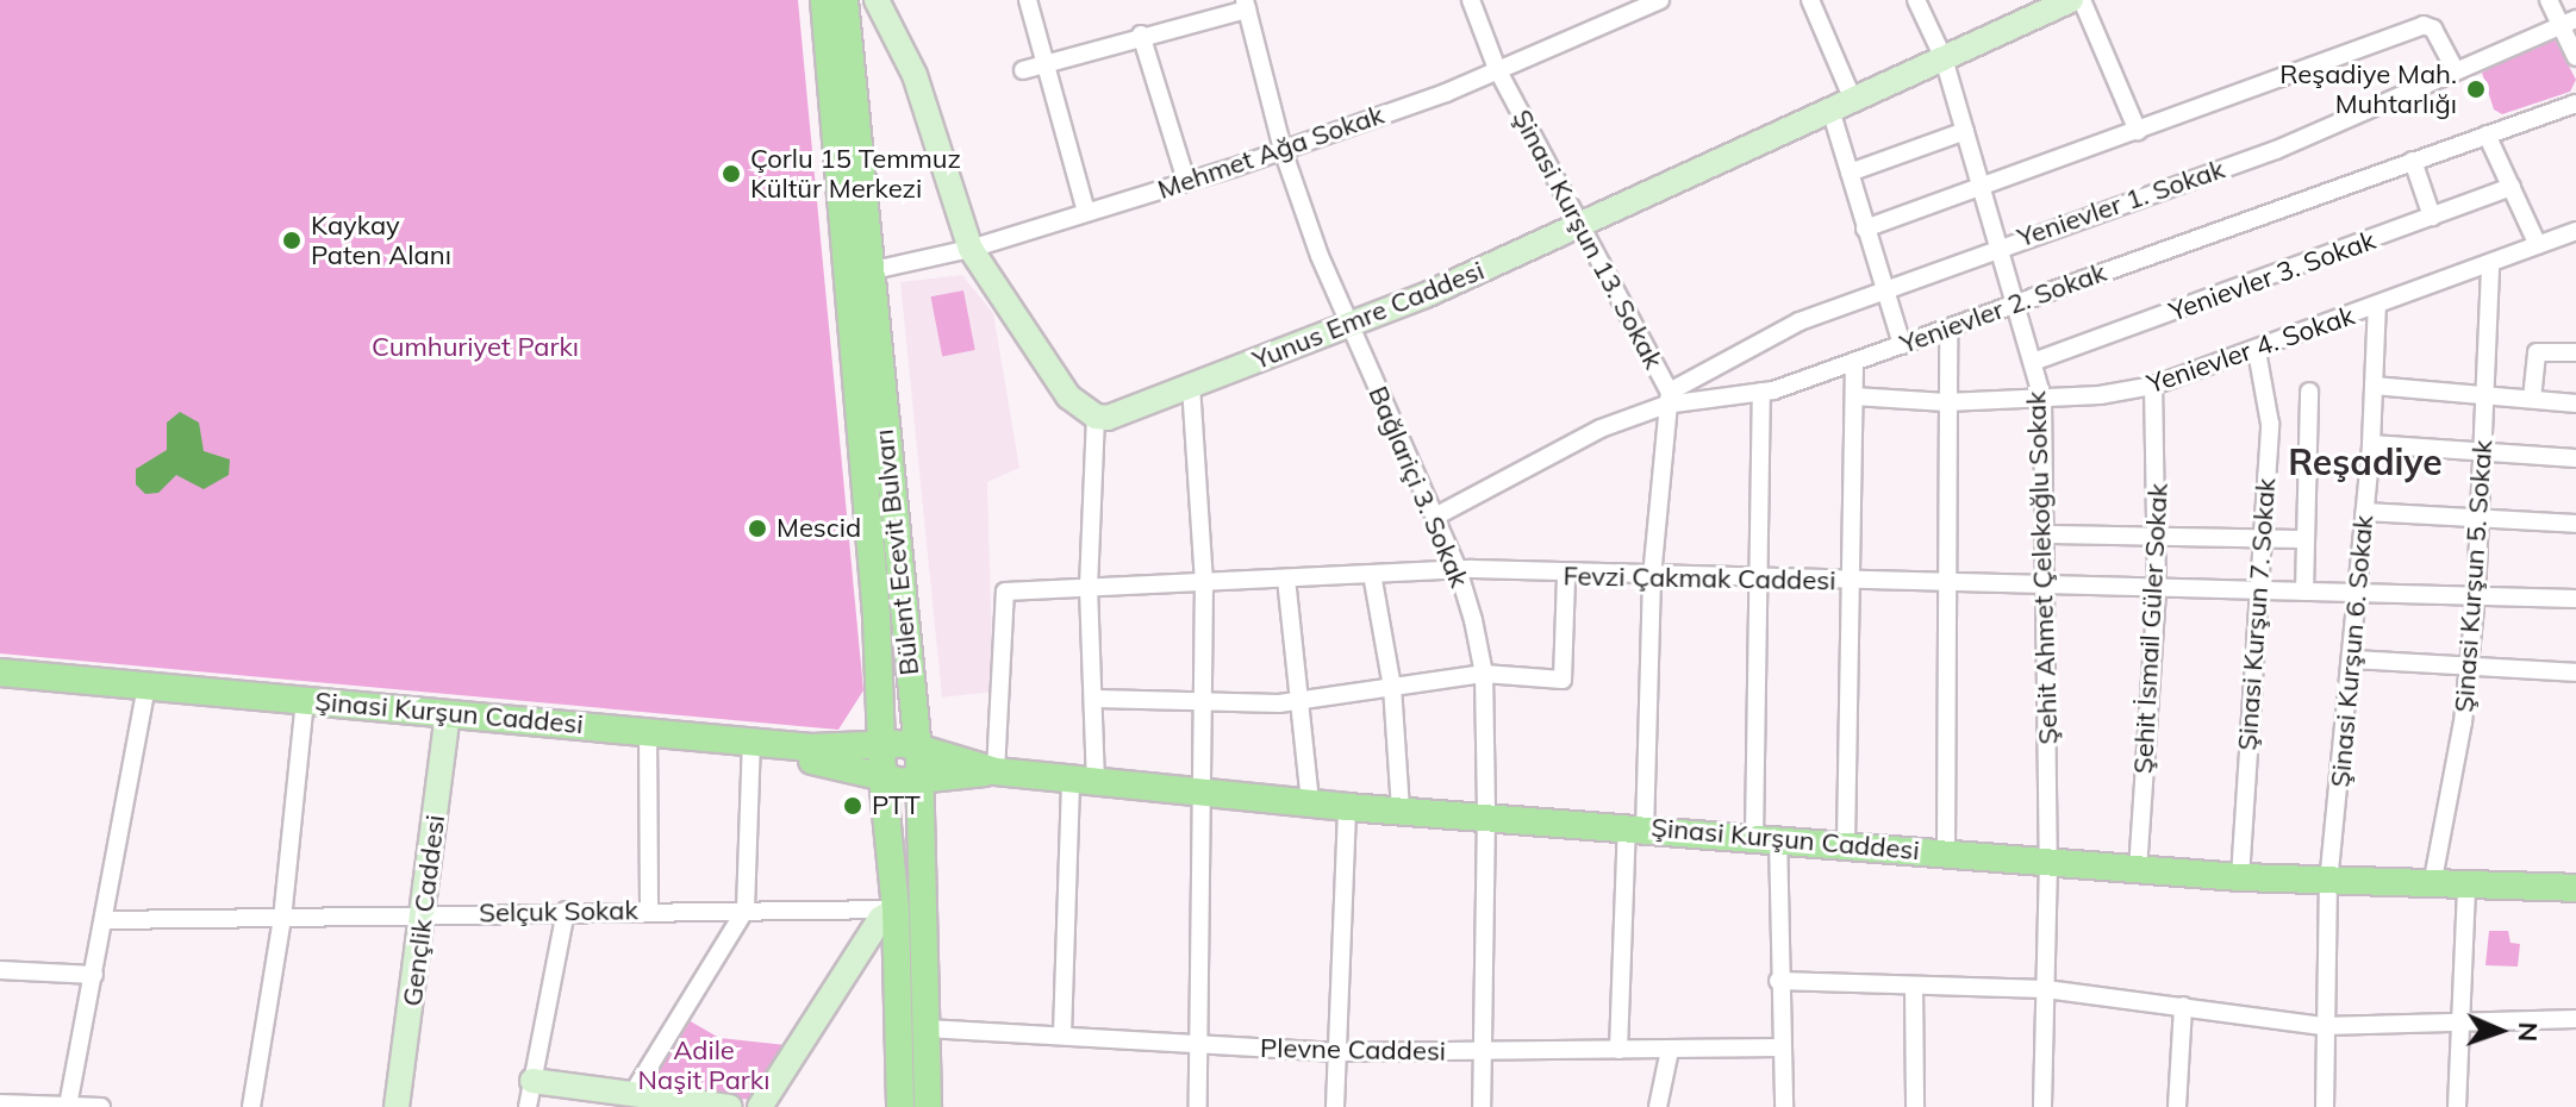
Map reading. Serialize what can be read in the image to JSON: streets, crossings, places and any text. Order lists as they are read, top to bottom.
{
  "streets": {
    "main road": ["Bülent Ecevit Bulvarı", "Şinasi Kurşun Caddesi"],
    "street": [
      "Mehmet Ağa Sokak",
      "Yenievler 1. Sokak",
      "Şinasi Kurşun 13. Sokak",
      "Yenievler 3. Sokak",
      "Yenievler 2. Sokak",
      "Yunus Emre Caddesi",
      "Yenievler 4. Sokak",
      "Bağlariçi 3. Sokak",
      "Şehit Ahmet Çelekoğlu Sokak",
      "Şinasi Kurşun 5. Sokak",
      "Fevzi Çakmak Caddesi",
      "Şinasi Kurşun 7. Sokak",
      "Şehit İsmail Güler Sokak",
      "Şinasi Kurşun 6. Sokak",
      "Gençlik Caddesi",
      "Selçuk Sokak",
      "Plevne Caddesi"
    ]
  },
  "crossings": [
    ["Mehmet Ağa Sokak", "Şinasi Kurşun 13. Sokak"],
    ["Mehmet Ağa Sokak", "Bağlariçi 3. Sokak"],
    ["Mehmet Ağa Sokak", "Bülent Ecevit Bulvarı"],
    ["Yenievler 1. Sokak", "Şinasi Kurşun 13. Sokak"],
    ["Yenievler 1. Sokak", "Yenievler 2. Sokak"],
    ["Yenievler 1. Sokak", "Şehit Ahmet Çelekoğlu Sokak"],
    ["Şinasi Kurşun 13. Sokak", "Yenievler 2. Sokak"],
    ["Şinasi Kurşun 13. Sokak", "Yunus Emre Caddesi"],
    ["Şinasi Kurşun 13. Sokak", "Fevzi Çakmak Caddesi"],
    ["Şinasi Kurşun 13. Sokak", "Şinasi Kurşun Caddesi"],
    ["Şinasi Kurşun 13. Sokak", "Plevne Caddesi"],
    ["Yenievler 3. Sokak", "Şehit Ahmet Çelekoğlu Sokak"],
    ["Yenievler 2. Sokak", "Bağlariçi 3. Sokak"],
    ["Yenievler 2. Sokak", "Şehit Ahmet Çelekoğlu Sokak"],
    ["Yunus Emre Caddesi", "Bağlariçi 3. Sokak"],
    ["Yunus Emre Caddesi", "Şehit Ahmet Çelekoğlu Sokak"],
    ["Yenievler 4. Sokak", "Şehit Ahmet Çelekoğlu Sokak"],
    ["Yenievler 4. Sokak", "Şinasi Kurşun 5. Sokak"],
    ["Yenievler 4. Sokak", "Şinasi Kurşun 7. Sokak"],
    ["Yenievler 4. Sokak", "Şehit İsmail Güler Sokak"],
    ["Yenievler 4. Sokak", "Şinasi Kurşun 6. Sokak"],
    ["Bağlariçi 3. Sokak", "Fevzi Çakmak Caddesi"],
    ["Bağlariçi 3. Sokak", "Şinasi Kurşun Caddesi"],
    ["Bağlariçi 3. Sokak", "Plevne Caddesi"],
    ["Bülent Ecevit Bulvarı", "Şinasi Kurşun Caddesi"],
    ["Bülent Ecevit Bulvarı", "Selçuk Sokak"],
    ["Bülent Ecevit Bulvarı", "Plevne Caddesi"],
    ["Şehit Ahmet Çelekoğlu Sokak", "Fevzi Çakmak Caddesi"],
    ["Şehit Ahmet Çelekoğlu Sokak", "Şinasi Kurşun Caddesi"],
    ["Şinasi Kurşun 5. Sokak", "Fevzi Çakmak Caddesi"],
    ["Şinasi Kurşun 5. Sokak", "Şinasi Kurşun Caddesi"],
    ["Fevzi Çakmak Caddesi", "Şinasi Kurşun 7. Sokak"],
    ["Fevzi Çakmak Caddesi", "Şehit İsmail Güler Sokak"],
    ["Fevzi Çakmak Caddesi", "Şinasi Kurşun 6. Sokak"],
    ["Fevzi Çakmak Caddesi", "Şinasi Kurşun Caddesi"],
    ["Şinasi Kurşun 7. Sokak", "Şinasi Kurşun Caddesi"],
    ["Şehit İsmail Güler Sokak", "Şinasi Kurşun Caddesi"],
    ["Şinasi Kurşun 6. Sokak", "Şinasi Kurşun Caddesi"],
    ["Şinasi Kurşun Caddesi", "Gençlik Caddesi"],
    ["Gençlik Caddesi", "Selçuk Sokak"]
  ],
  "districts": ["Reşadiye"],
  "parks": ["Cumhuriyet Parkı", "Adile Naşit Parkı"],
  "places": [
    "Reşadiye Mah. Muhtarlığı",
    "Çorlu 15 Temmuz Kültür Merkezi",
    "Kaykay Paten Alanı",
    "Mescid",
    "PTT"
  ],
  "north": "right"
}
